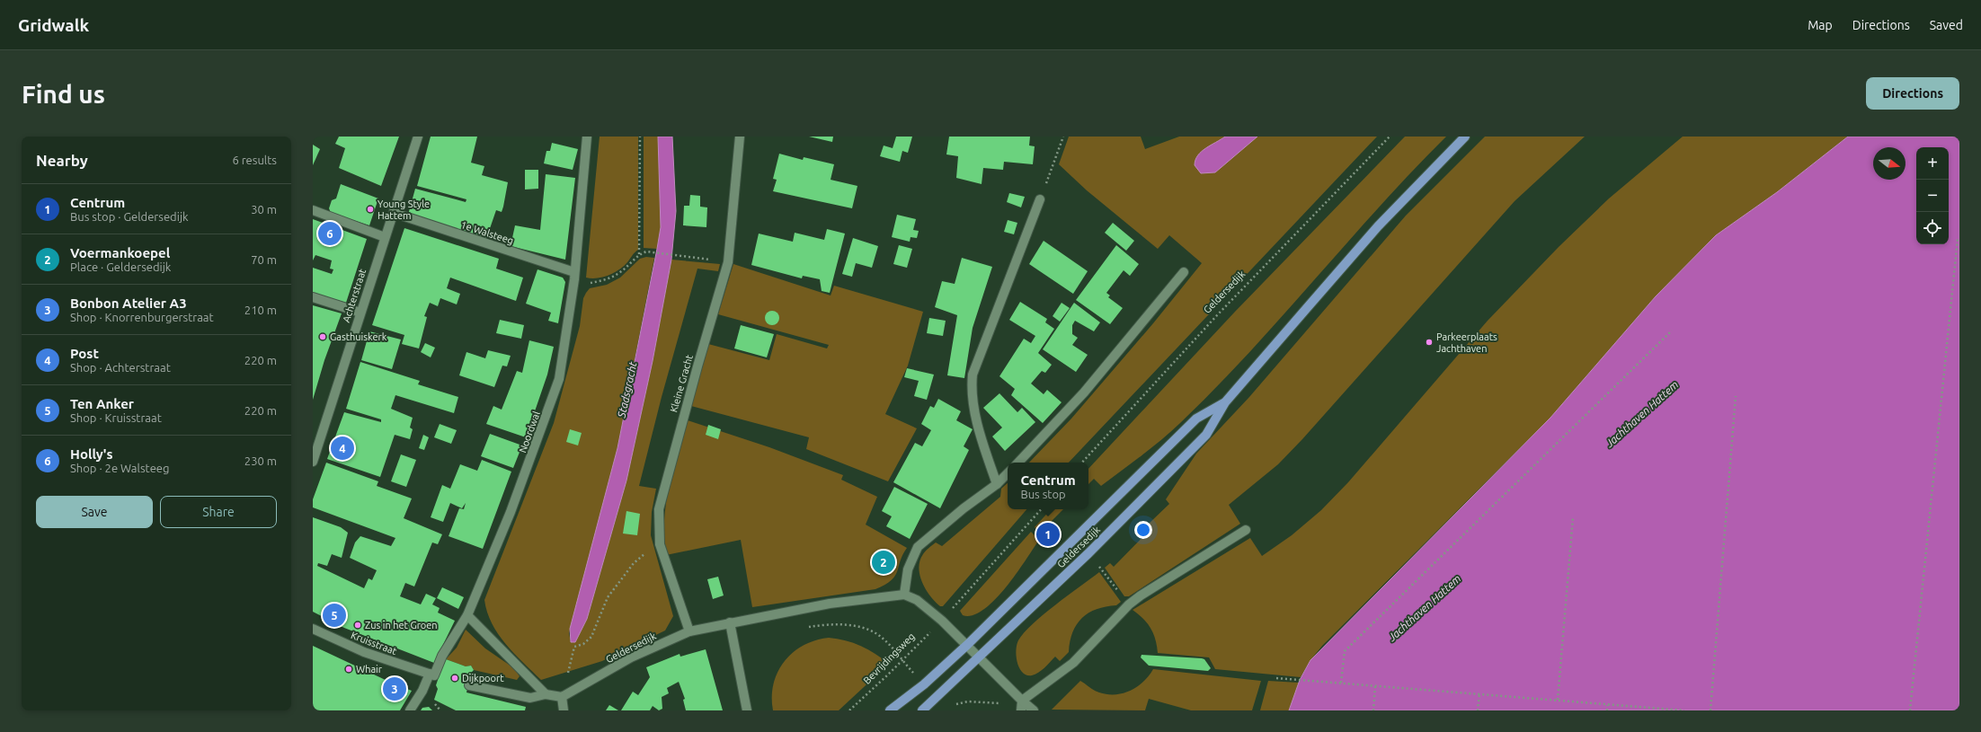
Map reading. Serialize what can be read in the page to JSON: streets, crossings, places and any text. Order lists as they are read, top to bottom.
{
  "streets": {
    "main road": ["Geldersedijk"],
    "street": [
      "1e Walsteeg",
      "Achterstraat",
      "Kleine Gracht",
      "Noordwal",
      "Kruisstraat"
    ],
    "path": ["Bevrijdingsweg"]
  },
  "crossings": [
    ["1e Walsteeg", "Achterstraat"],
    ["1e Walsteeg", "Noordwal"],
    ["Geldersedijk", "Kleine Gracht"],
    ["Noordwal", "Kruisstraat"]
  ],
  "water": ["Stadsgracht", "Jachthaven Hattem"],
  "places": [
    "Young Style Hattem",
    "Gasthuiskerk",
    "Parkeerplaats Jachthaven",
    "Zus in het Groen",
    "Whair",
    "Dijkpoort"
  ],
  "north": "right",
  "page": {
    "header": "Gridwalk",
    "nav": ["Map", "Directions", "Saved"],
    "buttons": [
      "Directions",
      ["Save", "Share"]
    ],
    "title": "Find us",
    "heading": ["Nearby", "6 results"],
    "map_buttons": ["+", "−"],
    "list": [
      {
        "mark": "1",
        "name": "Centrum",
        "note": "Bus stop · Geldersedijk",
        "value": "30 m"
      },
      {
        "mark": "2",
        "name": "Voermankoepel",
        "note": "Place · Geldersedijk",
        "value": "70 m"
      },
      {
        "mark": "3",
        "name": "Bonbon Atelier A3",
        "note": "Shop · Knorrenburgerstraat",
        "value": "210 m"
      },
      {
        "mark": "4",
        "name": "Post",
        "note": "Shop · Achterstraat",
        "value": "220 m"
      },
      {
        "mark": "5",
        "name": "Ten Anker",
        "note": "Shop · Kruisstraat",
        "value": "220 m"
      },
      {
        "mark": "6",
        "name": "Holly's",
        "note": "Shop · 2e Walsteeg",
        "value": "230 m"
      }
    ],
    "pins": [
      "6",
      "4",
      "1",
      "2",
      "5",
      "3"
    ],
    "popup": ["Centrum", "Bus stop"]
  }
}
